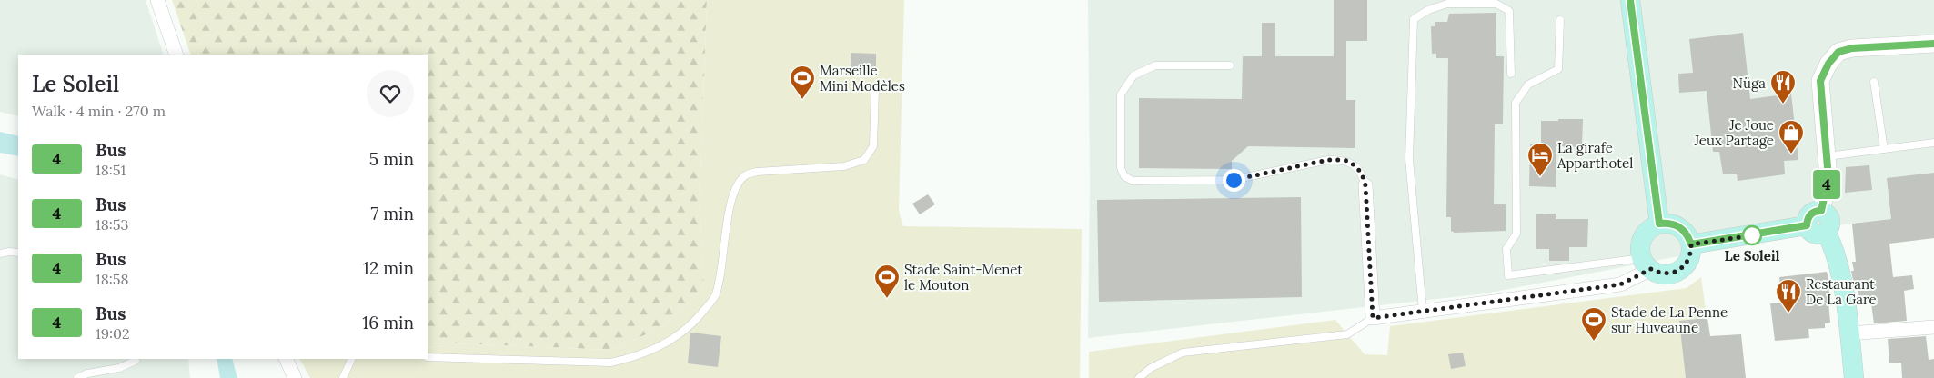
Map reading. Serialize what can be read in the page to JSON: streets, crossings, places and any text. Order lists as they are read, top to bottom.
{
  "places": {
    "sports": ["Marseille Mini Modèles", "Stade Saint-Menet le Mouton", "Stade de La Penne sur Huveaune"],
    "restaurant": ["Nüga", "Restaurant De La Gare"],
    "shop": ["Je Joue Jeux Partage"],
    "hotel": ["La girafe Apparthotel"],
    "other": ["Le Soleil"]
  },
  "lines": ["bus line 4"],
  "page": {
    "on_map": "4",
    "heading": ["Le Soleil", "Walk · 4 min · 270 m"],
    "list": [
      {
        "mark": "4",
        "name": "Bus",
        "note": "18:51",
        "value": "5 min"
      },
      {
        "mark": "4",
        "name": "Bus",
        "note": "18:53",
        "value": "7 min"
      },
      {
        "mark": "4",
        "name": "Bus",
        "note": "18:58",
        "value": "12 min"
      },
      {
        "mark": "4",
        "name": "Bus",
        "note": "19:02",
        "value": "16 min"
      }
    ]
  }
}
